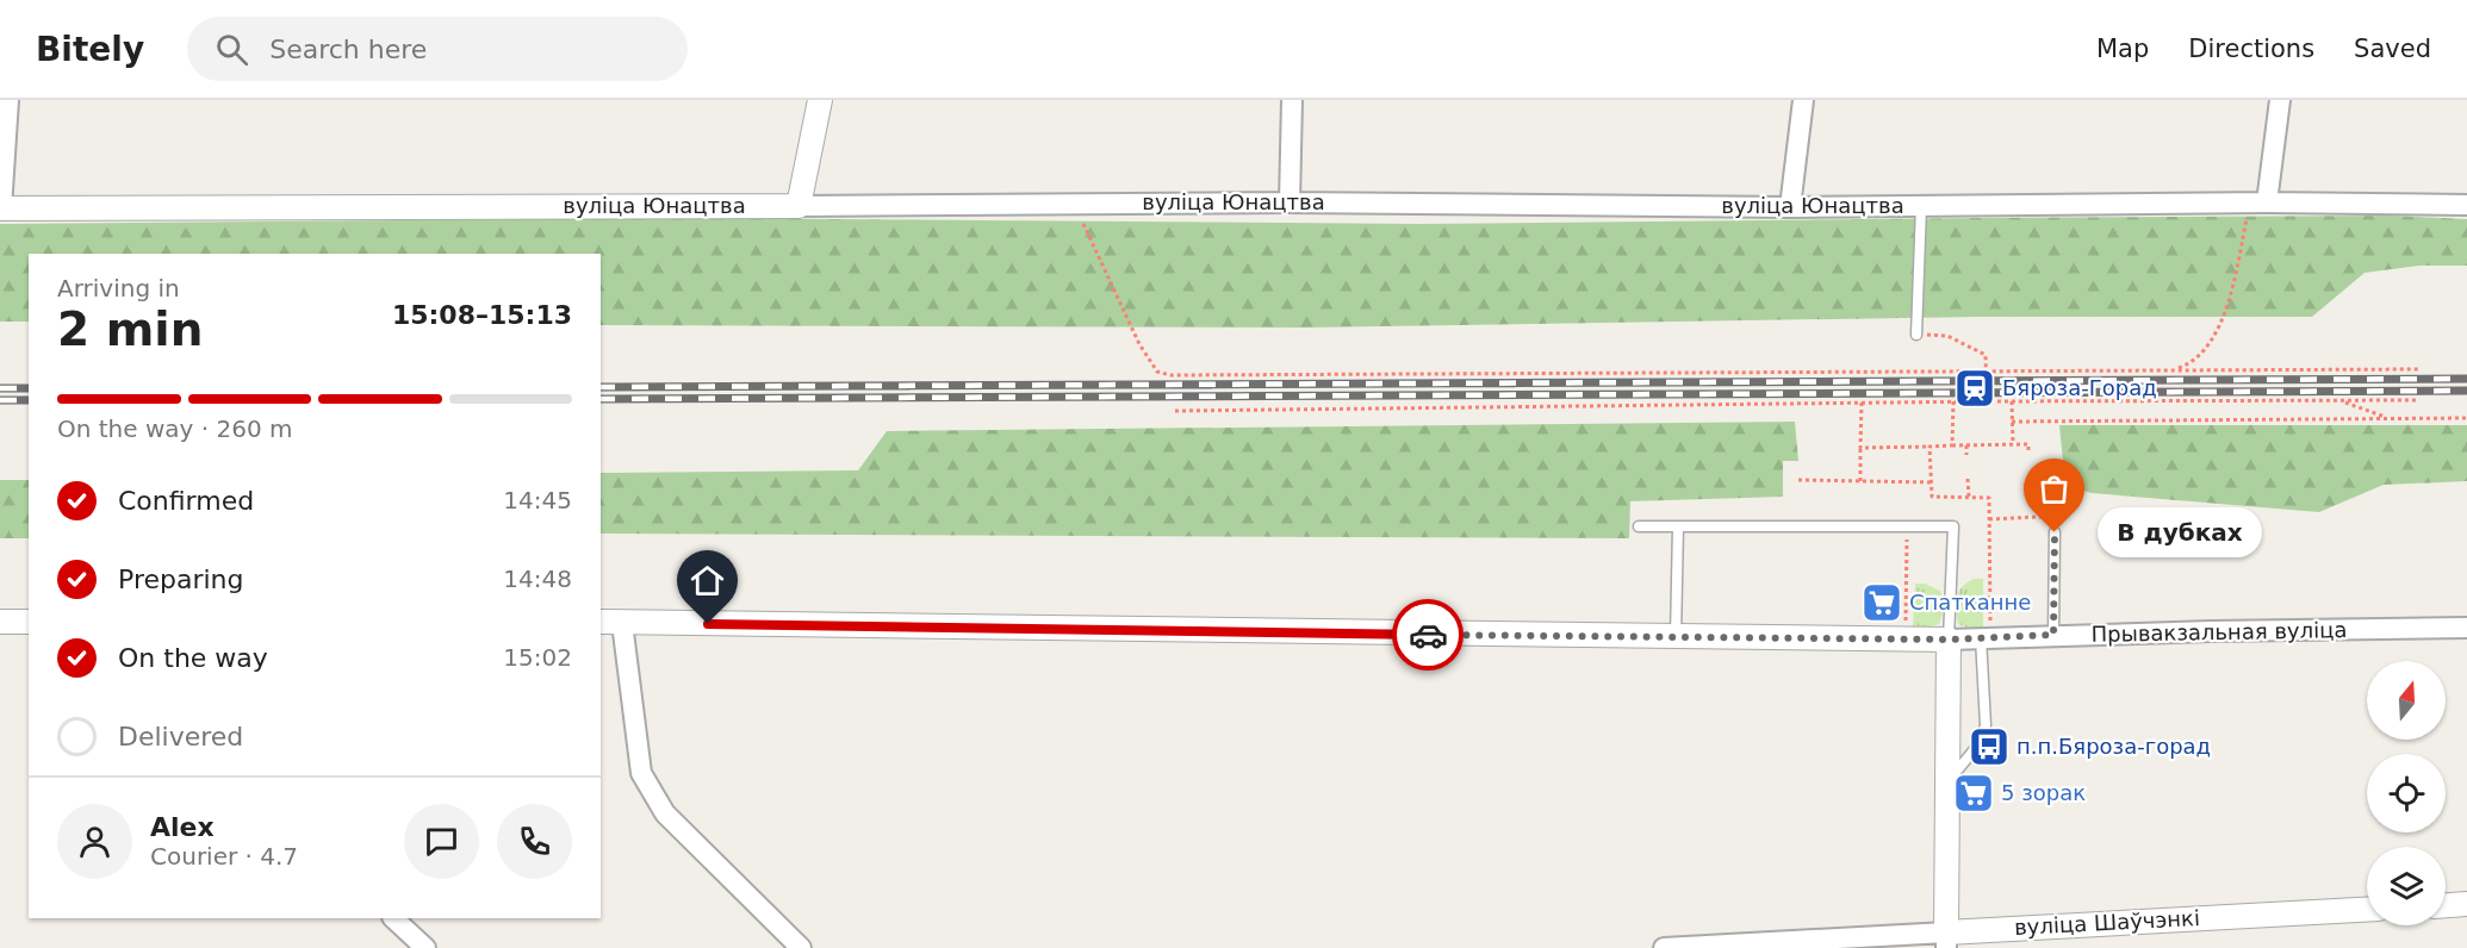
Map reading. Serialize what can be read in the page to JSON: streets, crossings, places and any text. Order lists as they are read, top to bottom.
{
  "streets": {
    "street": ["вуліца Юнацтва", "Прывакзальная вуліца", "вуліца Шаўчэнкі"]
  },
  "places": {
    "station": ["Бяроза-Горад"],
    "other": ["В дубках"],
    "supermarket": ["Спатканне", "5 зорак"],
    "bus stop": ["п.п.Бяроза-горад"]
  },
  "north": "top",
  "page": {
    "header": "Bitely",
    "search": "Search here",
    "nav": ["Map", "Directions", "Saved"],
    "heading": ["2 min", "Arriving in", "15:08–15:13"],
    "panel": ["Alex", "Courier · 4.7"],
    "bar": "On the way · 260 m",
    "list": [
      ["Confirmed", "14:45"],
      ["Preparing", "14:48"],
      ["On the way", "15:02"],
      "Delivered"
    ],
    "bubble": "В дубках"
  }
}
